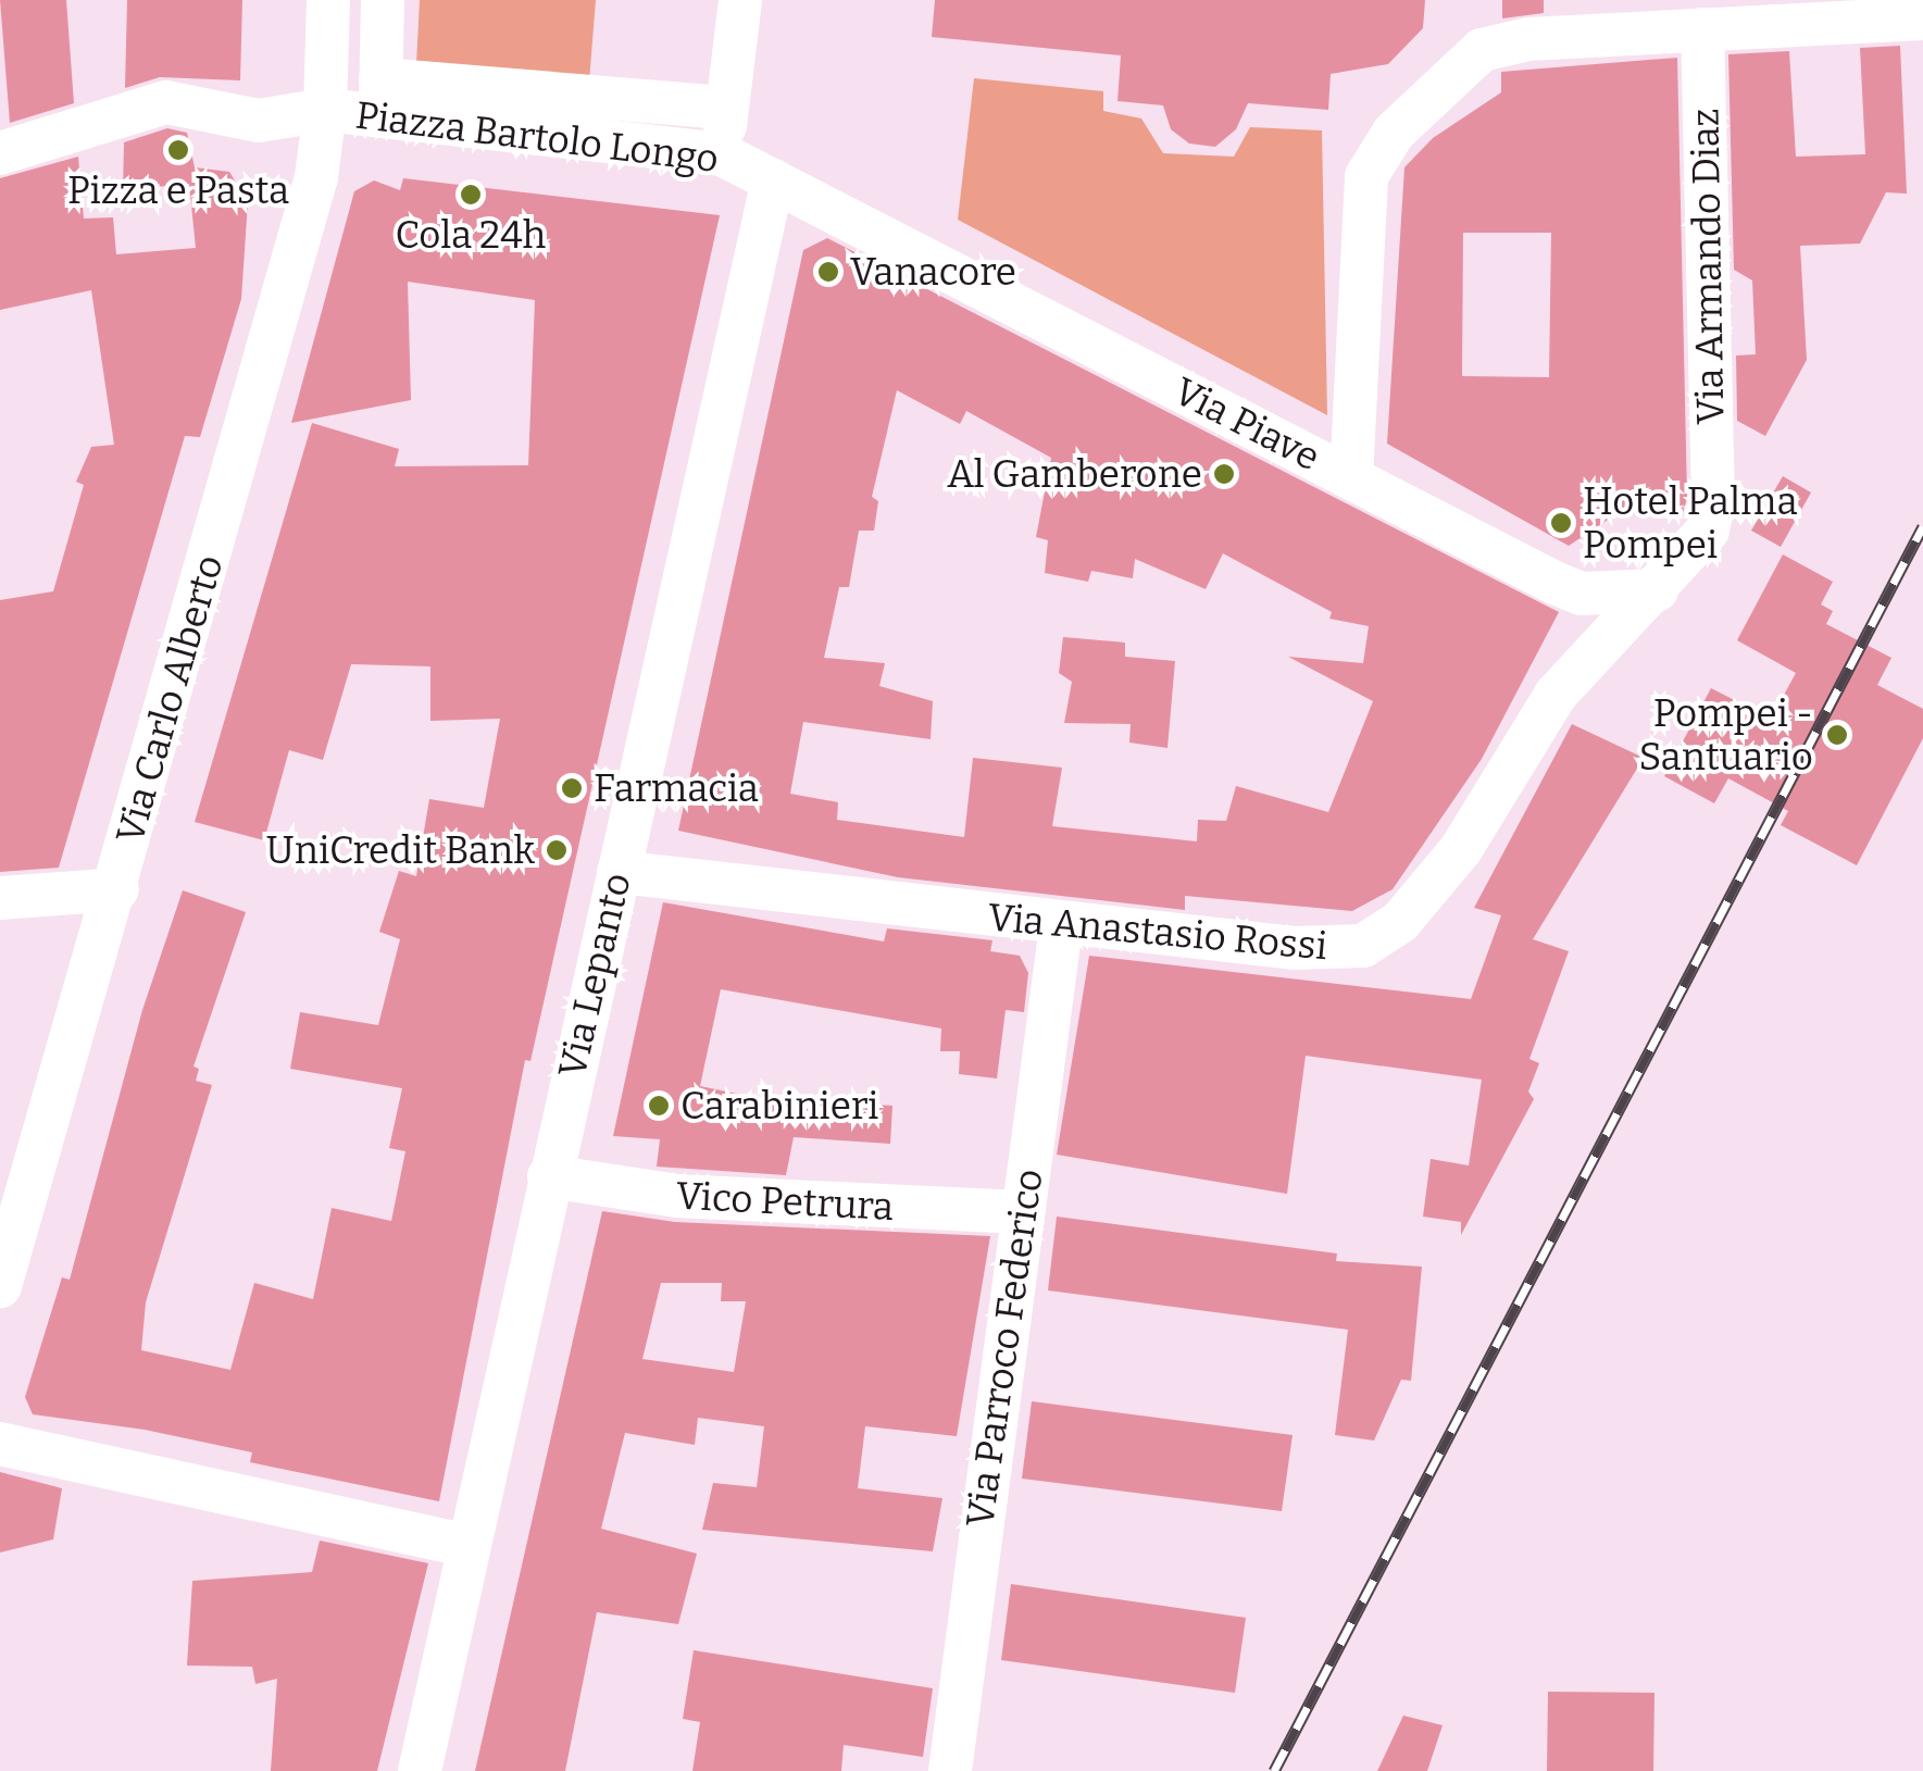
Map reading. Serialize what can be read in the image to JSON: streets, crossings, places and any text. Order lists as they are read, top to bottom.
{
  "streets": {
    "street": [
      "Piazza Bartolo Longo",
      "Via Armando Diaz",
      "Via Piave",
      "Via Carlo Alberto",
      "Via Anastasio Rossi",
      "Via Lepanto",
      "Vico Petrura",
      "Via Parroco Federico"
    ]
  },
  "crossings": [
    ["Piazza Bartolo Longo", "Via Piave"],
    ["Piazza Bartolo Longo", "Via Carlo Alberto"],
    ["Piazza Bartolo Longo", "Via Lepanto"],
    ["Via Armando Diaz", "Via Anastasio Rossi"],
    ["Via Piave", "Via Anastasio Rossi"],
    ["Via Anastasio Rossi", "Via Lepanto"],
    ["Via Anastasio Rossi", "Via Parroco Federico"],
    ["Via Lepanto", "Vico Petrura"],
    ["Vico Petrura", "Via Parroco Federico"]
  ],
  "places": [
    "Pizza e Pasta",
    "Cola 24h",
    "Vanacore",
    "Al Gamberone",
    "Hotel Palma Pompei",
    "Pompei - Santuario",
    "Farmacia",
    "UniCredit Bank",
    "Carabinieri"
  ]
}
